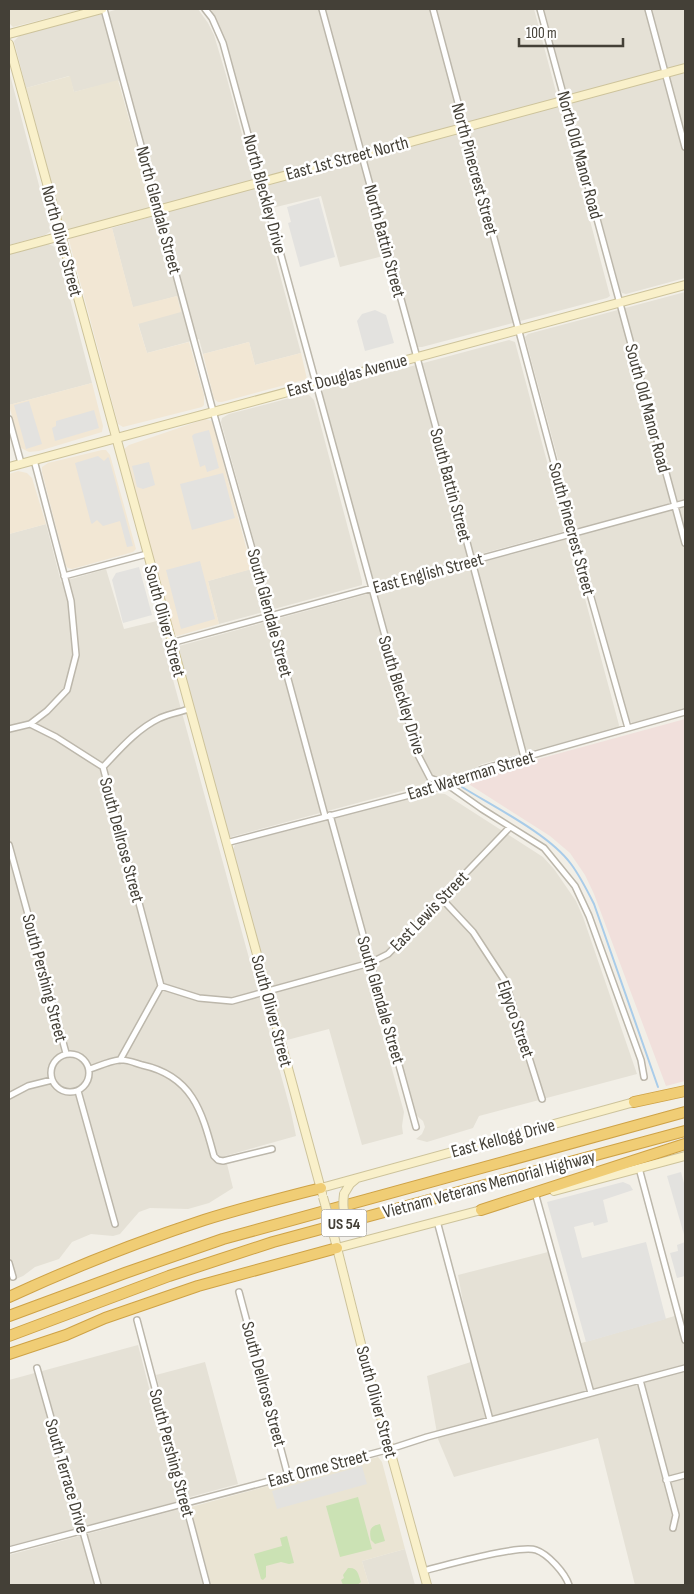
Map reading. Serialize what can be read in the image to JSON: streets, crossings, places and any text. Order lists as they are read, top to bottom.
{
  "streets": {
    "highway": ["Vietnam Veterans Memorial Highway", "US 54"],
    "main road": [
      "East 1st Street North",
      "North Oliver Street",
      "East Douglas Avenue",
      "South Oliver Street",
      "East Kellogg Drive"
    ],
    "street": [
      "North Old Manor Road",
      "North Pinecrest Street",
      "North Bleckley Drive",
      "North Glendale Street",
      "North Battin Street",
      "South Old Manor Road",
      "South Battin Street",
      "South Pinecrest Street",
      "East English Street",
      "South Glendale Street",
      "South Bleckley Drive",
      "East Waterman Street",
      "South Dellrose Street",
      "East Lewis Street",
      "South Pershing Street",
      "Elpyco Street",
      "East Orme Street",
      "South Terrace Drive"
    ]
  },
  "crossings": [
    ["North Old Manor Road", "East 1st Street North"],
    ["North Old Manor Road", "East Douglas Avenue"],
    ["North Old Manor Road", "South Old Manor Road"],
    ["East 1st Street North", "North Pinecrest Street"],
    ["East 1st Street North", "North Bleckley Drive"],
    ["East 1st Street North", "North Glendale Street"],
    ["East 1st Street North", "North Oliver Street"],
    ["East 1st Street North", "North Battin Street"],
    ["North Pinecrest Street", "East Douglas Avenue"],
    ["North Pinecrest Street", "South Pinecrest Street"],
    ["North Bleckley Drive", "East Douglas Avenue"],
    ["North Bleckley Drive", "South Bleckley Drive"],
    ["North Glendale Street", "East Douglas Avenue"],
    ["North Glendale Street", "South Glendale Street"],
    ["North Oliver Street", "East Douglas Avenue"],
    ["North Oliver Street", "South Oliver Street"],
    ["North Battin Street", "East Douglas Avenue"],
    ["North Battin Street", "South Battin Street"],
    ["East Douglas Avenue", "South Old Manor Road"],
    ["East Douglas Avenue", "South Battin Street"],
    ["East Douglas Avenue", "South Pinecrest Street"],
    ["East Douglas Avenue", "South Glendale Street"],
    ["East Douglas Avenue", "South Oliver Street"],
    ["East Douglas Avenue", "South Bleckley Drive"],
    ["South Old Manor Road", "East English Street"],
    ["South Battin Street", "East English Street"],
    ["South Battin Street", "East Waterman Street"],
    ["South Pinecrest Street", "East English Street"],
    ["South Pinecrest Street", "East Waterman Street"],
    ["East English Street", "South Glendale Street"],
    ["East English Street", "South Oliver Street"],
    ["East English Street", "South Bleckley Drive"],
    ["South Glendale Street", "East Waterman Street"],
    ["South Glendale Street", "East Lewis Street"],
    ["South Oliver Street", "East Waterman Street"],
    ["South Oliver Street", "East Lewis Street"],
    ["South Oliver Street", "East Kellogg Drive"],
    ["South Oliver Street", "East Orme Street"],
    ["South Bleckley Drive", "East Waterman Street"],
    ["South Bleckley Drive", "East Lewis Street"],
    ["South Dellrose Street", "East Lewis Street"],
    ["South Dellrose Street", "East Orme Street"],
    ["East Lewis Street", "Elpyco Street"],
    ["South Pershing Street", "East Orme Street"],
    ["East Orme Street", "South Terrace Drive"]
  ],
  "scale_bar": "100 m"
}
